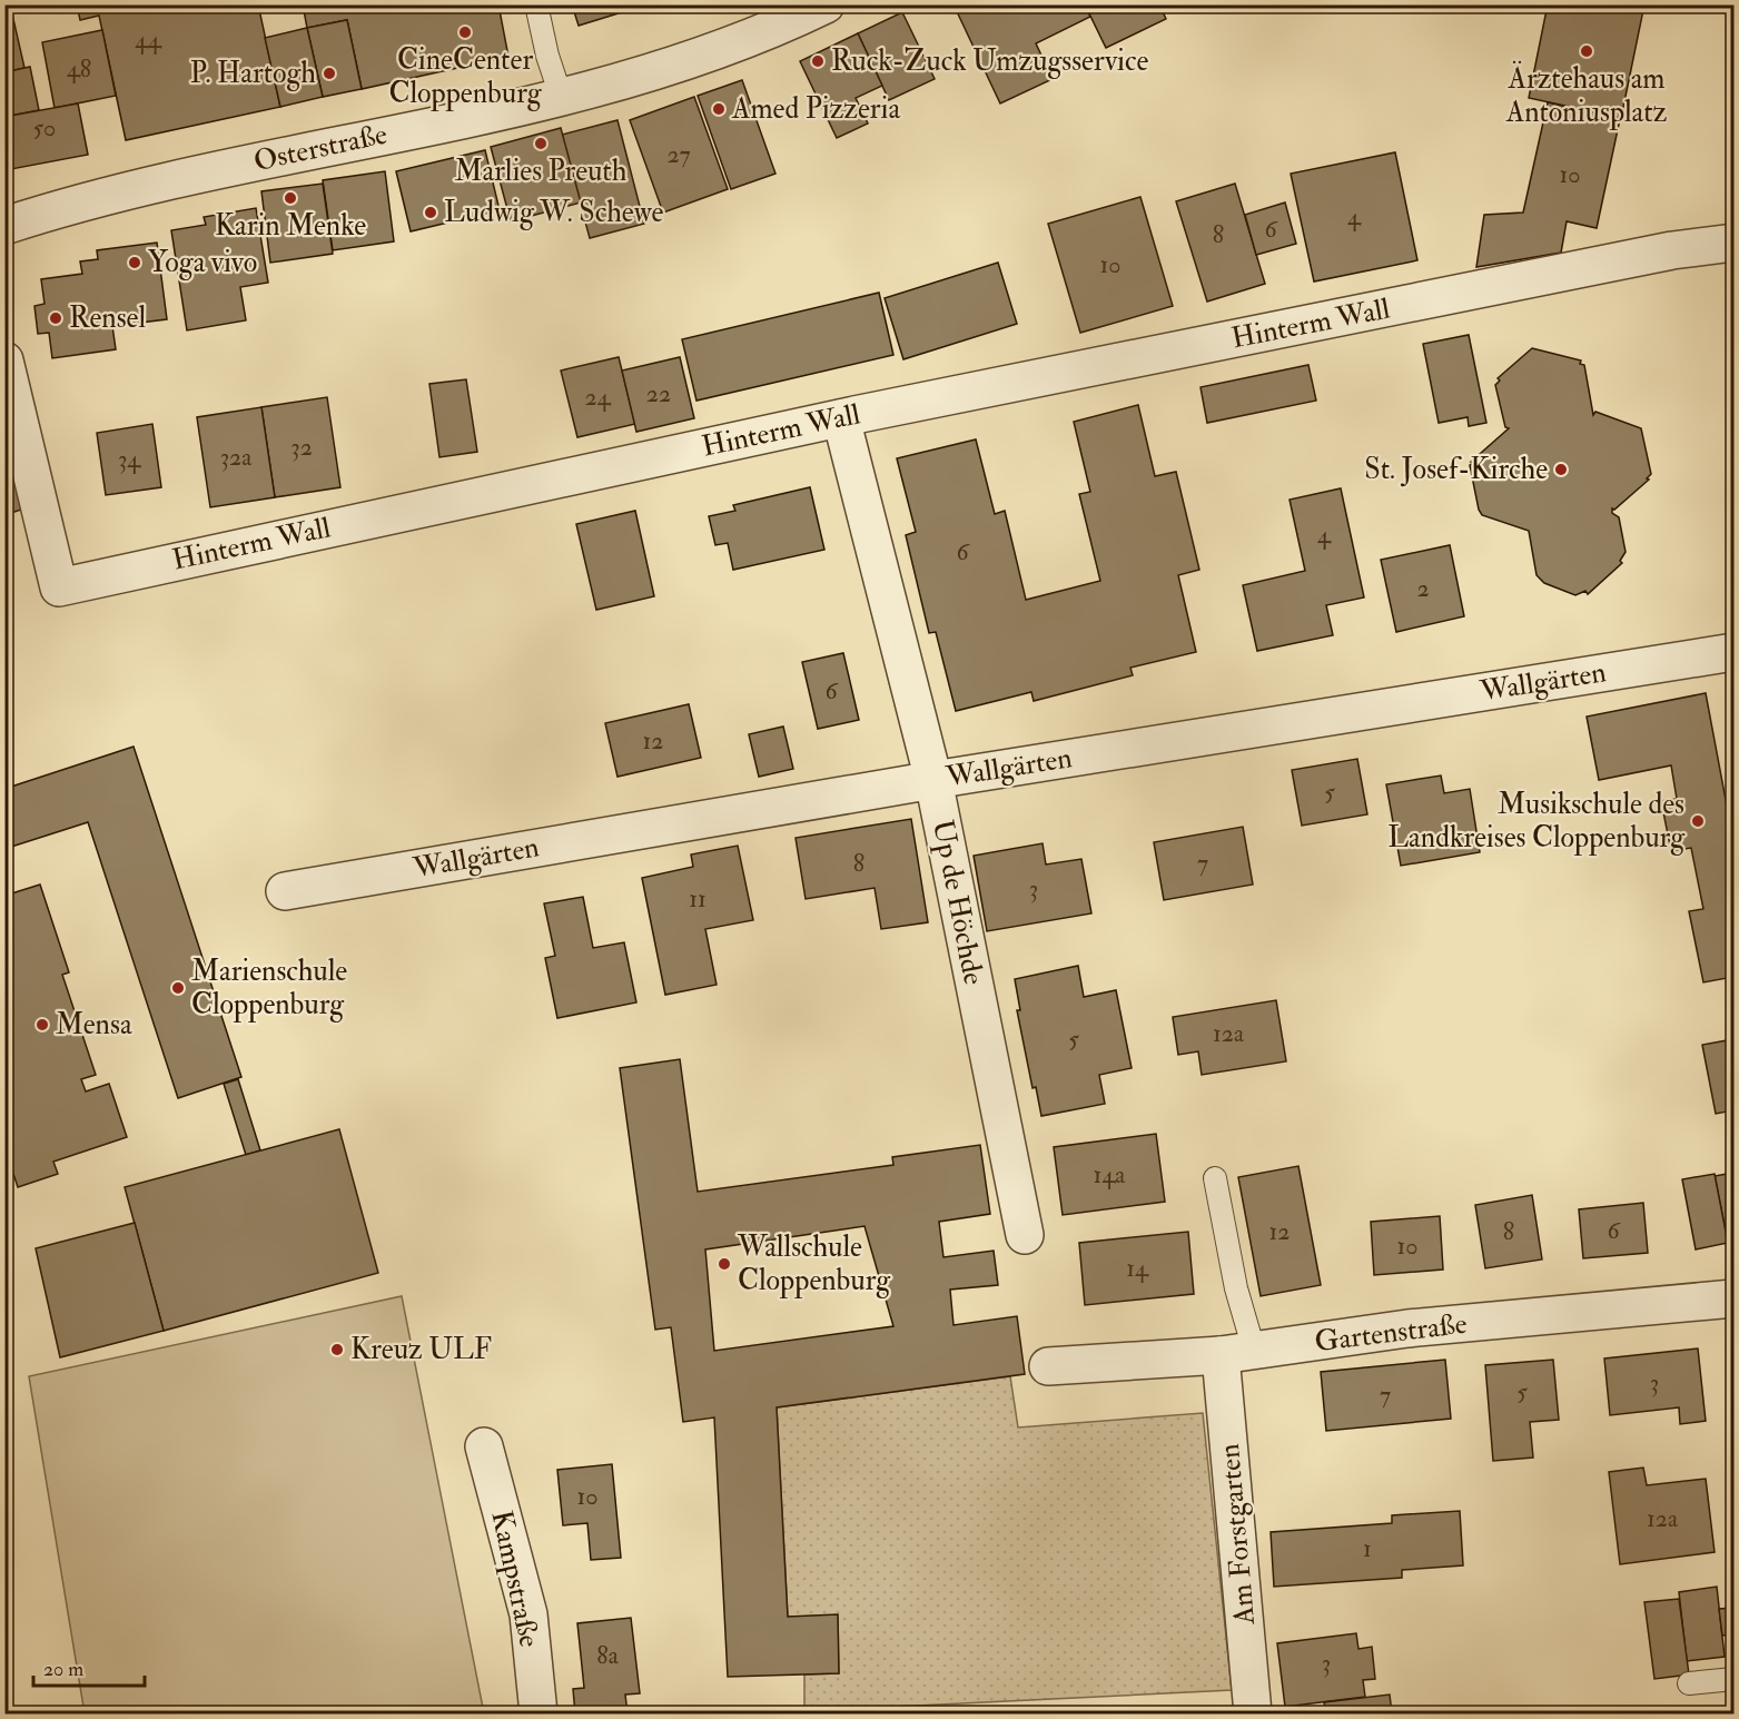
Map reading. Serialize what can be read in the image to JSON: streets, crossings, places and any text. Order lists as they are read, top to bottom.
{
  "streets": {
    "street": [
      "Osterstraße",
      "Hinterm Wall",
      "Wallgärten",
      "Up de Höchde",
      "Gartenstraße",
      "Am Forstgarten",
      "Kampstraße"
    ]
  },
  "crossings": [
    ["Hinterm Wall", "Up de Höchde"],
    ["Wallgärten", "Up de Höchde"],
    ["Gartenstraße", "Am Forstgarten"]
  ],
  "places": [
    "CineCenter Cloppenburg",
    "Ärztehaus am Antoniusplatz",
    "Ruck-Zuck Umzugsservice",
    "P. Hartogh",
    "Amed Pizzeria",
    "Marlies Preuth",
    "Karin Menke",
    "Ludwig W. Schewe",
    "Yoga vivo",
    "Rensel",
    "St. Josef-Kirche",
    "Musikschule des Landkreises Cloppenburg",
    "Marienschule Cloppenburg",
    "Mensa",
    "Wallschule Cloppenburg",
    "Kreuz ULF"
  ],
  "house_numbers": [
    "44",
    "48",
    "50",
    "27",
    "10",
    "4",
    "6",
    "8",
    "10",
    "22",
    "24",
    "32",
    "32a",
    "34",
    "4",
    "6",
    "2",
    "6",
    "12",
    "5",
    "8",
    "7",
    "3",
    "11",
    "12a",
    "5",
    "14a",
    "6",
    "12",
    "8",
    "10",
    "14",
    "3",
    "5",
    "7",
    "10",
    "12a",
    "1",
    "8a",
    "3"
  ],
  "scale_bar": "20 m"
}
